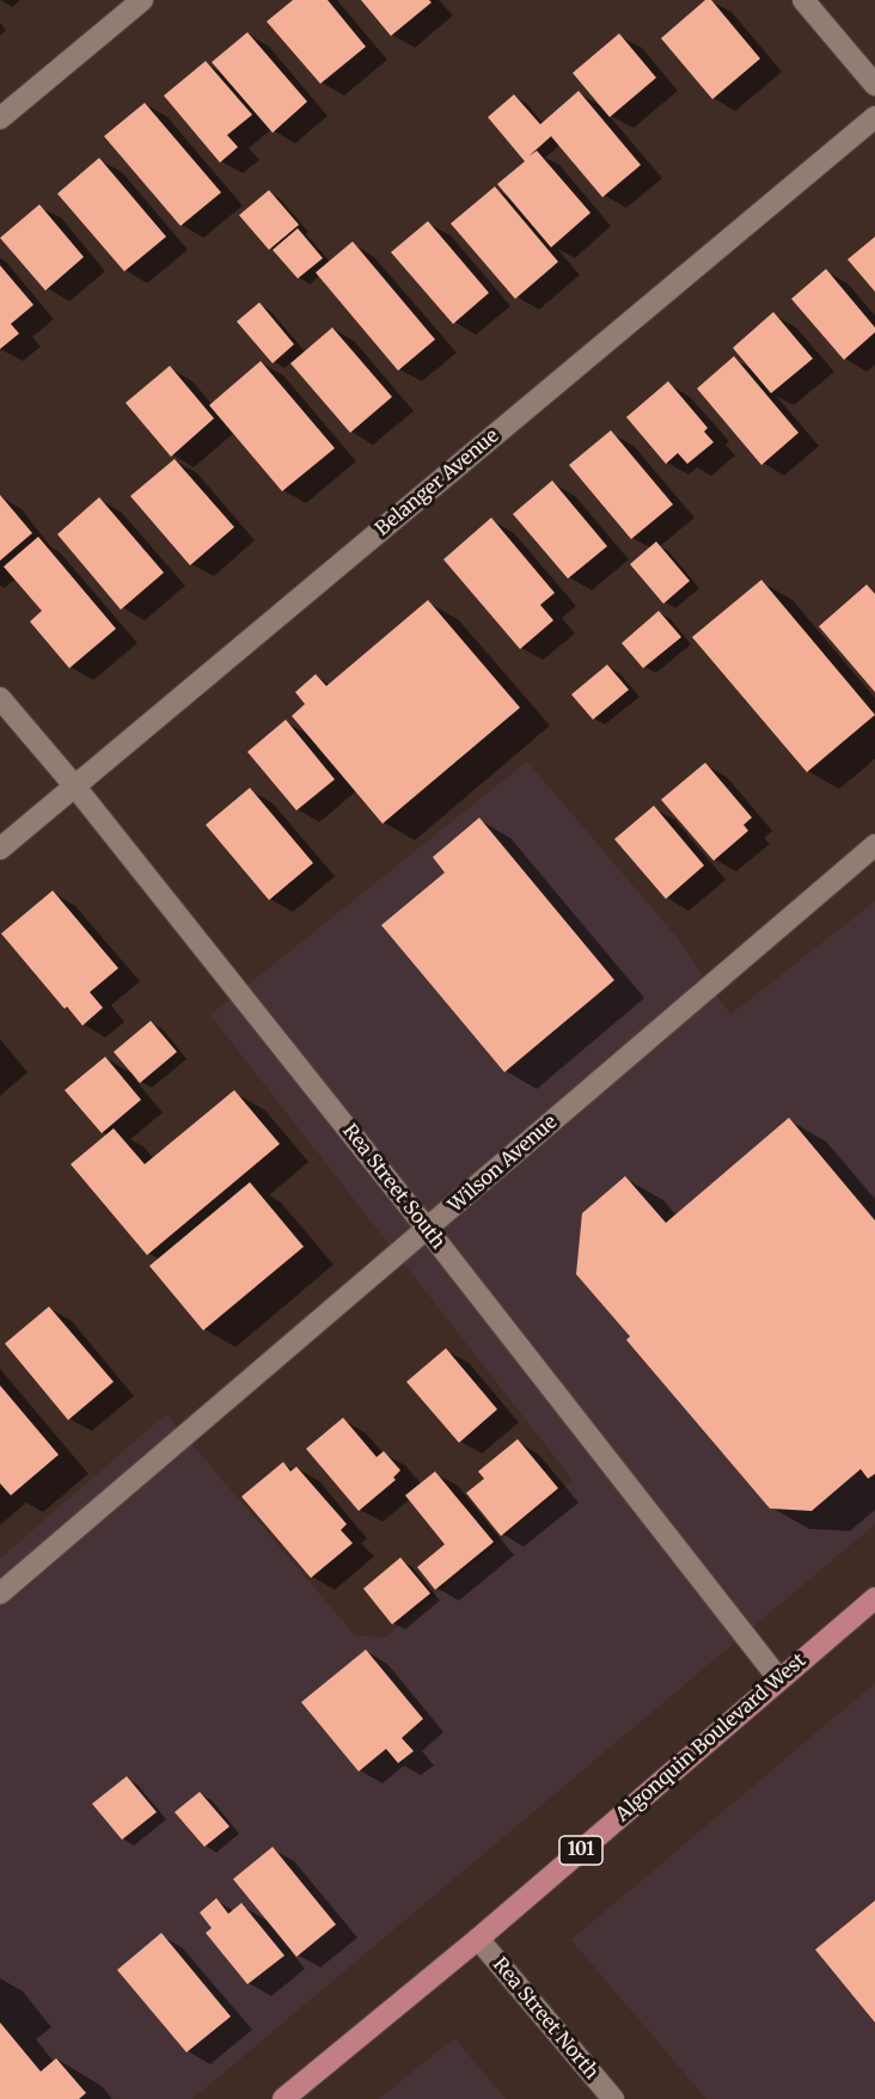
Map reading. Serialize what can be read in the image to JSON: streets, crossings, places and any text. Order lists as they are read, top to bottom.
{
  "streets": {
    "main road": ["Algonquin Boulevard West", "101"],
    "street": [
      "Belanger Avenue",
      "Wilson Avenue",
      "Rea Street South",
      "Rea Street North"
    ]
  },
  "crossings": [
    ["Belanger Avenue", "Rea Street South"],
    ["Wilson Avenue", "Rea Street South"],
    ["Rea Street South", "Algonquin Boulevard West"],
    ["Algonquin Boulevard West", "Rea Street North"]
  ]
}
